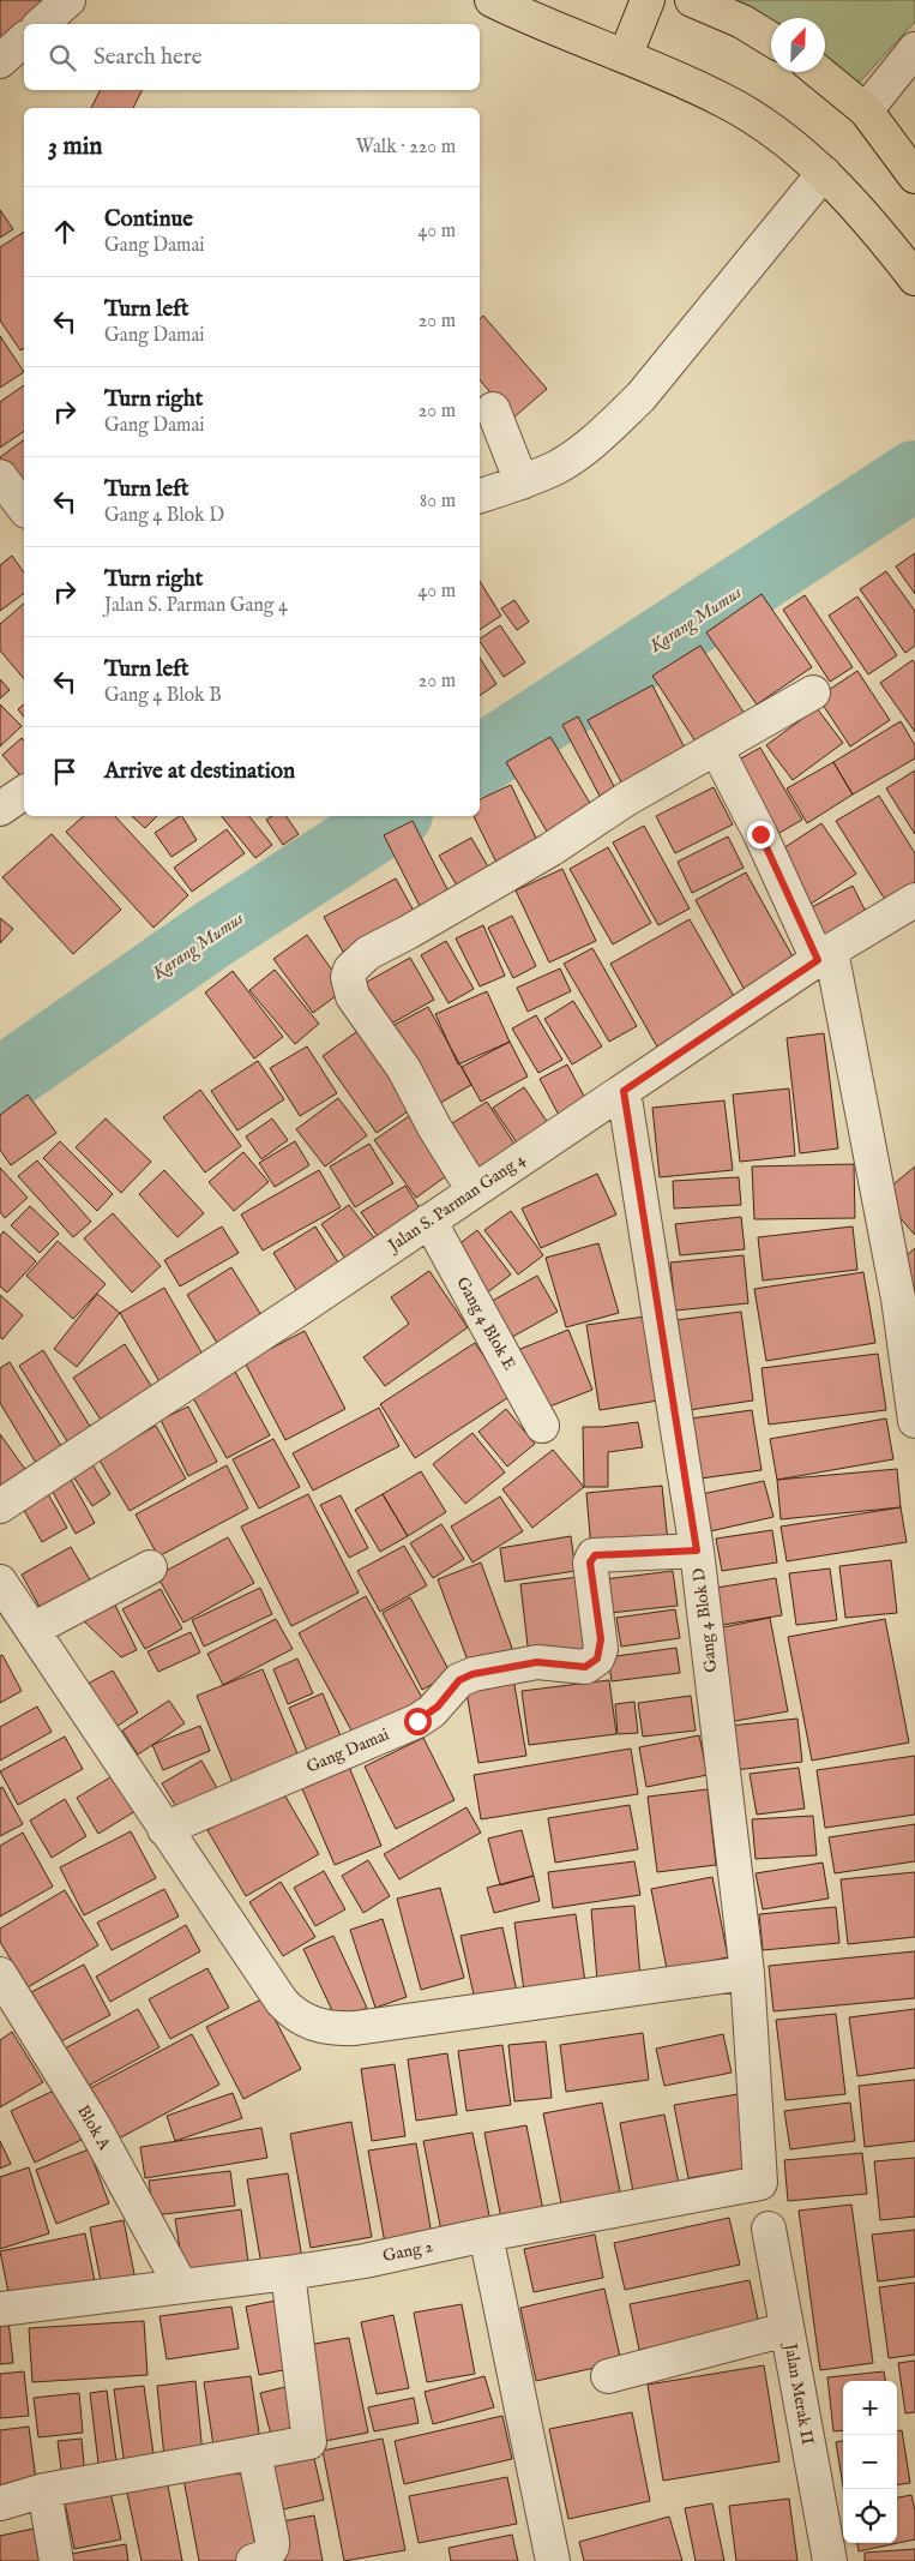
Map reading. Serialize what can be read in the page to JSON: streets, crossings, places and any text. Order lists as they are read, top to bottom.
{
  "streets": {
    "street": [
      "Jalan S. Parman Gang 4",
      "Gang 4 Blok E",
      "Gang 4 Blok D",
      "Gang Damai",
      "Blok A",
      "Gang 2",
      "Jalan Merak II"
    ]
  },
  "crossings": [
    ["Jalan S. Parman Gang 4", "Gang 4 Blok E"],
    ["Jalan S. Parman Gang 4", "Gang 4 Blok D"],
    ["Gang 4 Blok D", "Gang Damai"],
    ["Gang 4 Blok D", "Gang 2"],
    ["Blok A", "Gang 2"]
  ],
  "water": ["Karang Mumus"],
  "north": "top right",
  "page": {
    "search": "Search here",
    "heading": ["3 min", "Walk · 220 m"],
    "list": [
      ["Continue", "Gang Damai", "40 m"],
      ["Turn left", "Gang Damai", "20 m"],
      ["Turn right", "Gang Damai", "20 m"],
      ["Turn left", "Gang 4 Blok D", "80 m"],
      ["Turn right", "Jalan S. Parman Gang 4", "40 m"],
      ["Turn left", "Gang 4 Blok B", "20 m"],
      "Arrive at destination"
    ],
    "map_buttons": ["+", "−"]
  }
}
